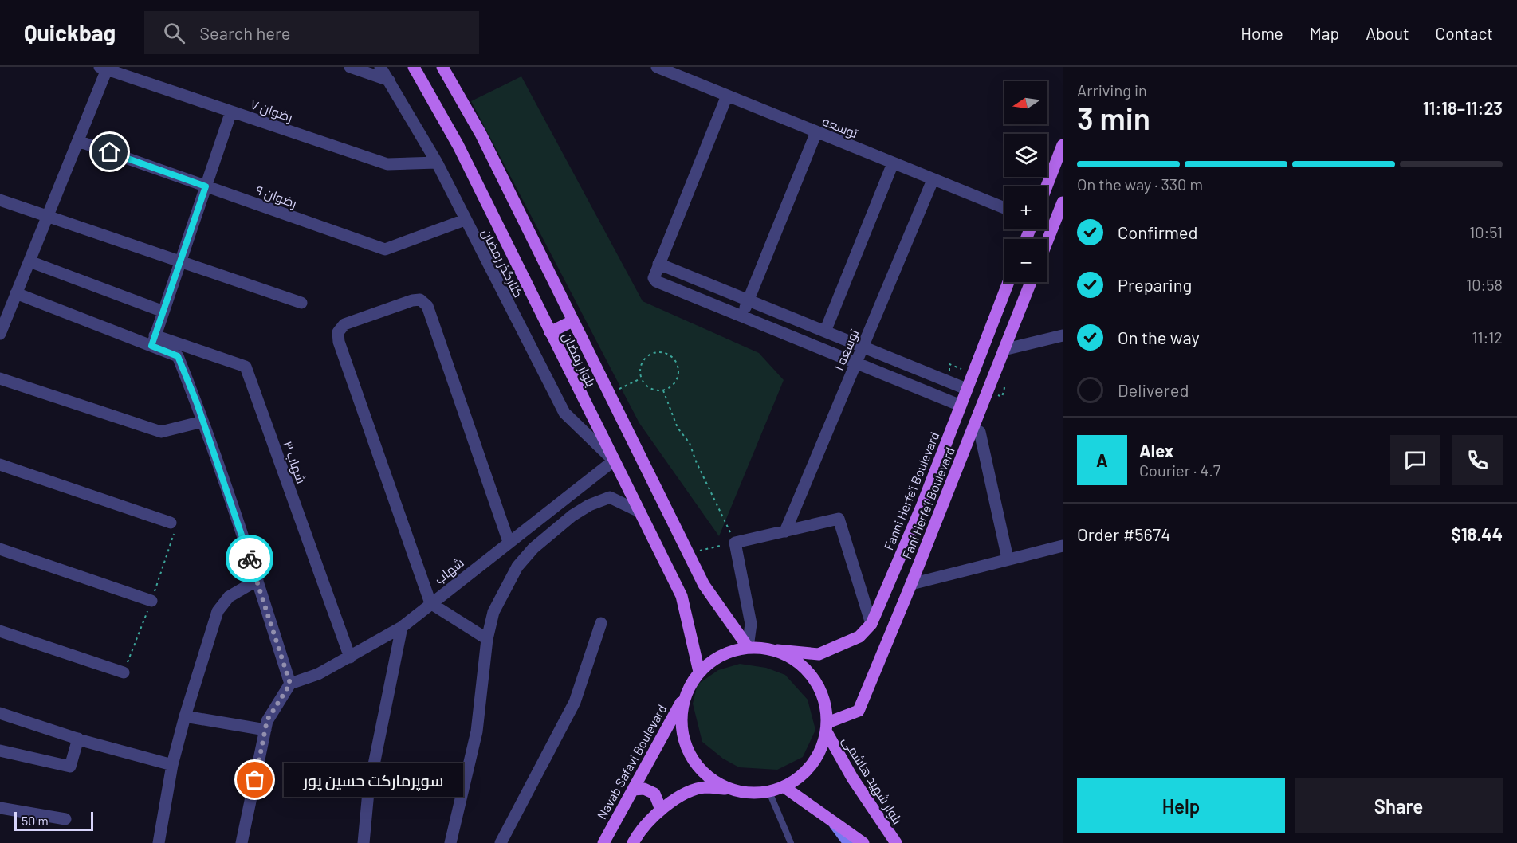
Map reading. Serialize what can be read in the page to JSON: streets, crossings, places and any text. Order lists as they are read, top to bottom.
{
  "streets": {
    "main road": [
      "بلوار رمضان",
      "Fanni Herfe'i Boulevard",
      "Fani Herfe'i Boulevard",
      "Navab Safavi Boulevard",
      "بلوار شهید هاشمی"
    ],
    "street": [
      "رضوان ۷",
      "توسعه",
      "رضوان ۹",
      "کنارگذر رمضان",
      "توسعه ۱",
      "شهاب ۳",
      "شهاب"
    ]
  },
  "crossings": [
    ["رضوان ۷", "کنارگذر رمضان"],
    ["توسعه", "توسعه ۱"],
    ["رضوان ۹", "کنارگذر رمضان"],
    ["کنارگذر رمضان", "بلوار رمضان"],
    ["کنارگذر رمضان", "شهاب"],
    ["بلوار رمضان", "Fanni Herfe'i Boulevard"],
    ["بلوار رمضان", "Fani Herfe'i Boulevard"],
    ["بلوار رمضان", "شهاب"],
    ["بلوار رمضان", "Navab Safavi Boulevard"],
    ["بلوار رمضان", "بلوار شهید هاشمی"],
    ["شهاب ۳", "شهاب"],
    ["Fanni Herfe'i Boulevard", "Fani Herfe'i Boulevard"],
    ["Fanni Herfe'i Boulevard", "Navab Safavi Boulevard"],
    ["Fanni Herfe'i Boulevard", "بلوار شهید هاشمی"],
    ["Fani Herfe'i Boulevard", "Navab Safavi Boulevard"],
    ["Fani Herfe'i Boulevard", "بلوار شهید هاشمی"],
    ["Navab Safavi Boulevard", "بلوار شهید هاشمی"]
  ],
  "places": ["سوپرمارکت حسین پور"],
  "scale_bar": "50 m",
  "north": "left",
  "page": {
    "header": "Quickbag",
    "search": "Search here",
    "nav": [
      "Home",
      "Map",
      "About",
      "Contact"
    ],
    "heading": ["3 min", "Arriving in", "11:18–11:23"],
    "panel": [
      "Alex",
      "Courier · 4.7",
      "Order #5674",
      "$18.44"
    ],
    "map_buttons": ["+", "−"],
    "bar": "On the way · 330 m",
    "list": [
      ["Confirmed", "10:51"],
      ["Preparing", "10:58"],
      ["On the way", "11:12"],
      "Delivered"
    ],
    "round": "A",
    "bubble": "سوپرمارکت حسین پور",
    "buttons": ["Help", "Share"],
    "scale": "50 m"
  }
}
